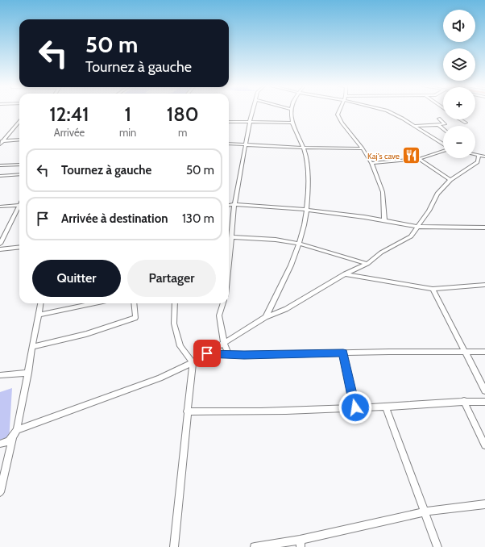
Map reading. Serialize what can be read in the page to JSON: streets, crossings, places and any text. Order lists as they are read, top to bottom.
{
  "places": {
    "restaurant": ["Kaj's cave"]
  },
  "page": {
    "map_buttons": ["+", "−"],
    "turn": ["50 m", "Tournez à gauche"],
    "eta": [
      "12:41",
      "Arrivée",
      "1",
      "min",
      "180",
      "m"
    ],
    "list": [
      {
        "name": "Tournez à gauche",
        "value": "50 m"
      },
      {
        "name": "Arrivée à destination",
        "value": "130 m"
      }
    ],
    "buttons": ["Quitter", "Partager"]
  }
}
